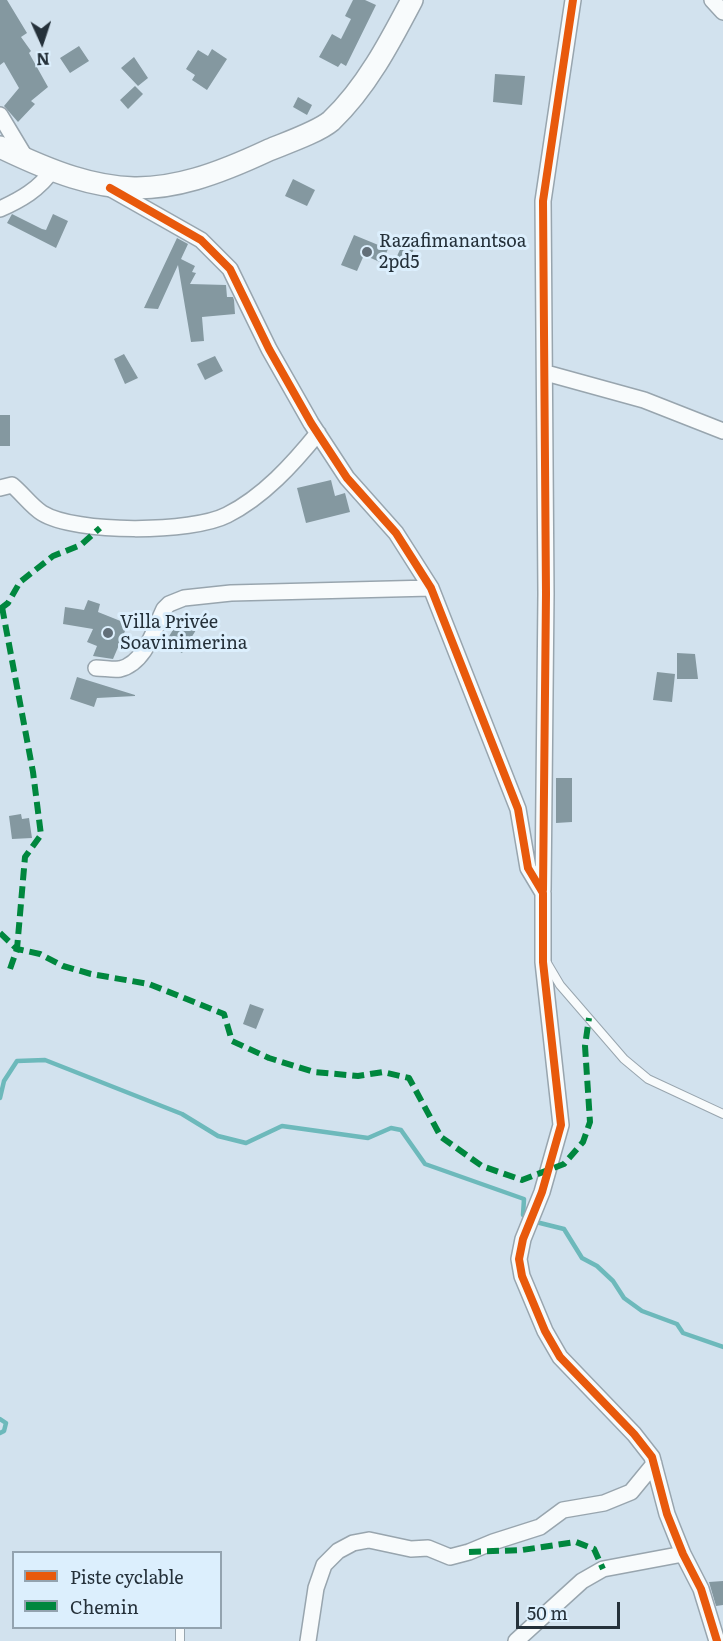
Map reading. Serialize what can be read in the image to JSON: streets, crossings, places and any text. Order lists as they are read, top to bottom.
{
  "places": ["Razafimanantsoa 2pd5", "Villa Privée Soavinimerina"],
  "legend": ["Piste cyclable", "Chemin"],
  "scale_bar": "50 m",
  "north": "bottom"
}
